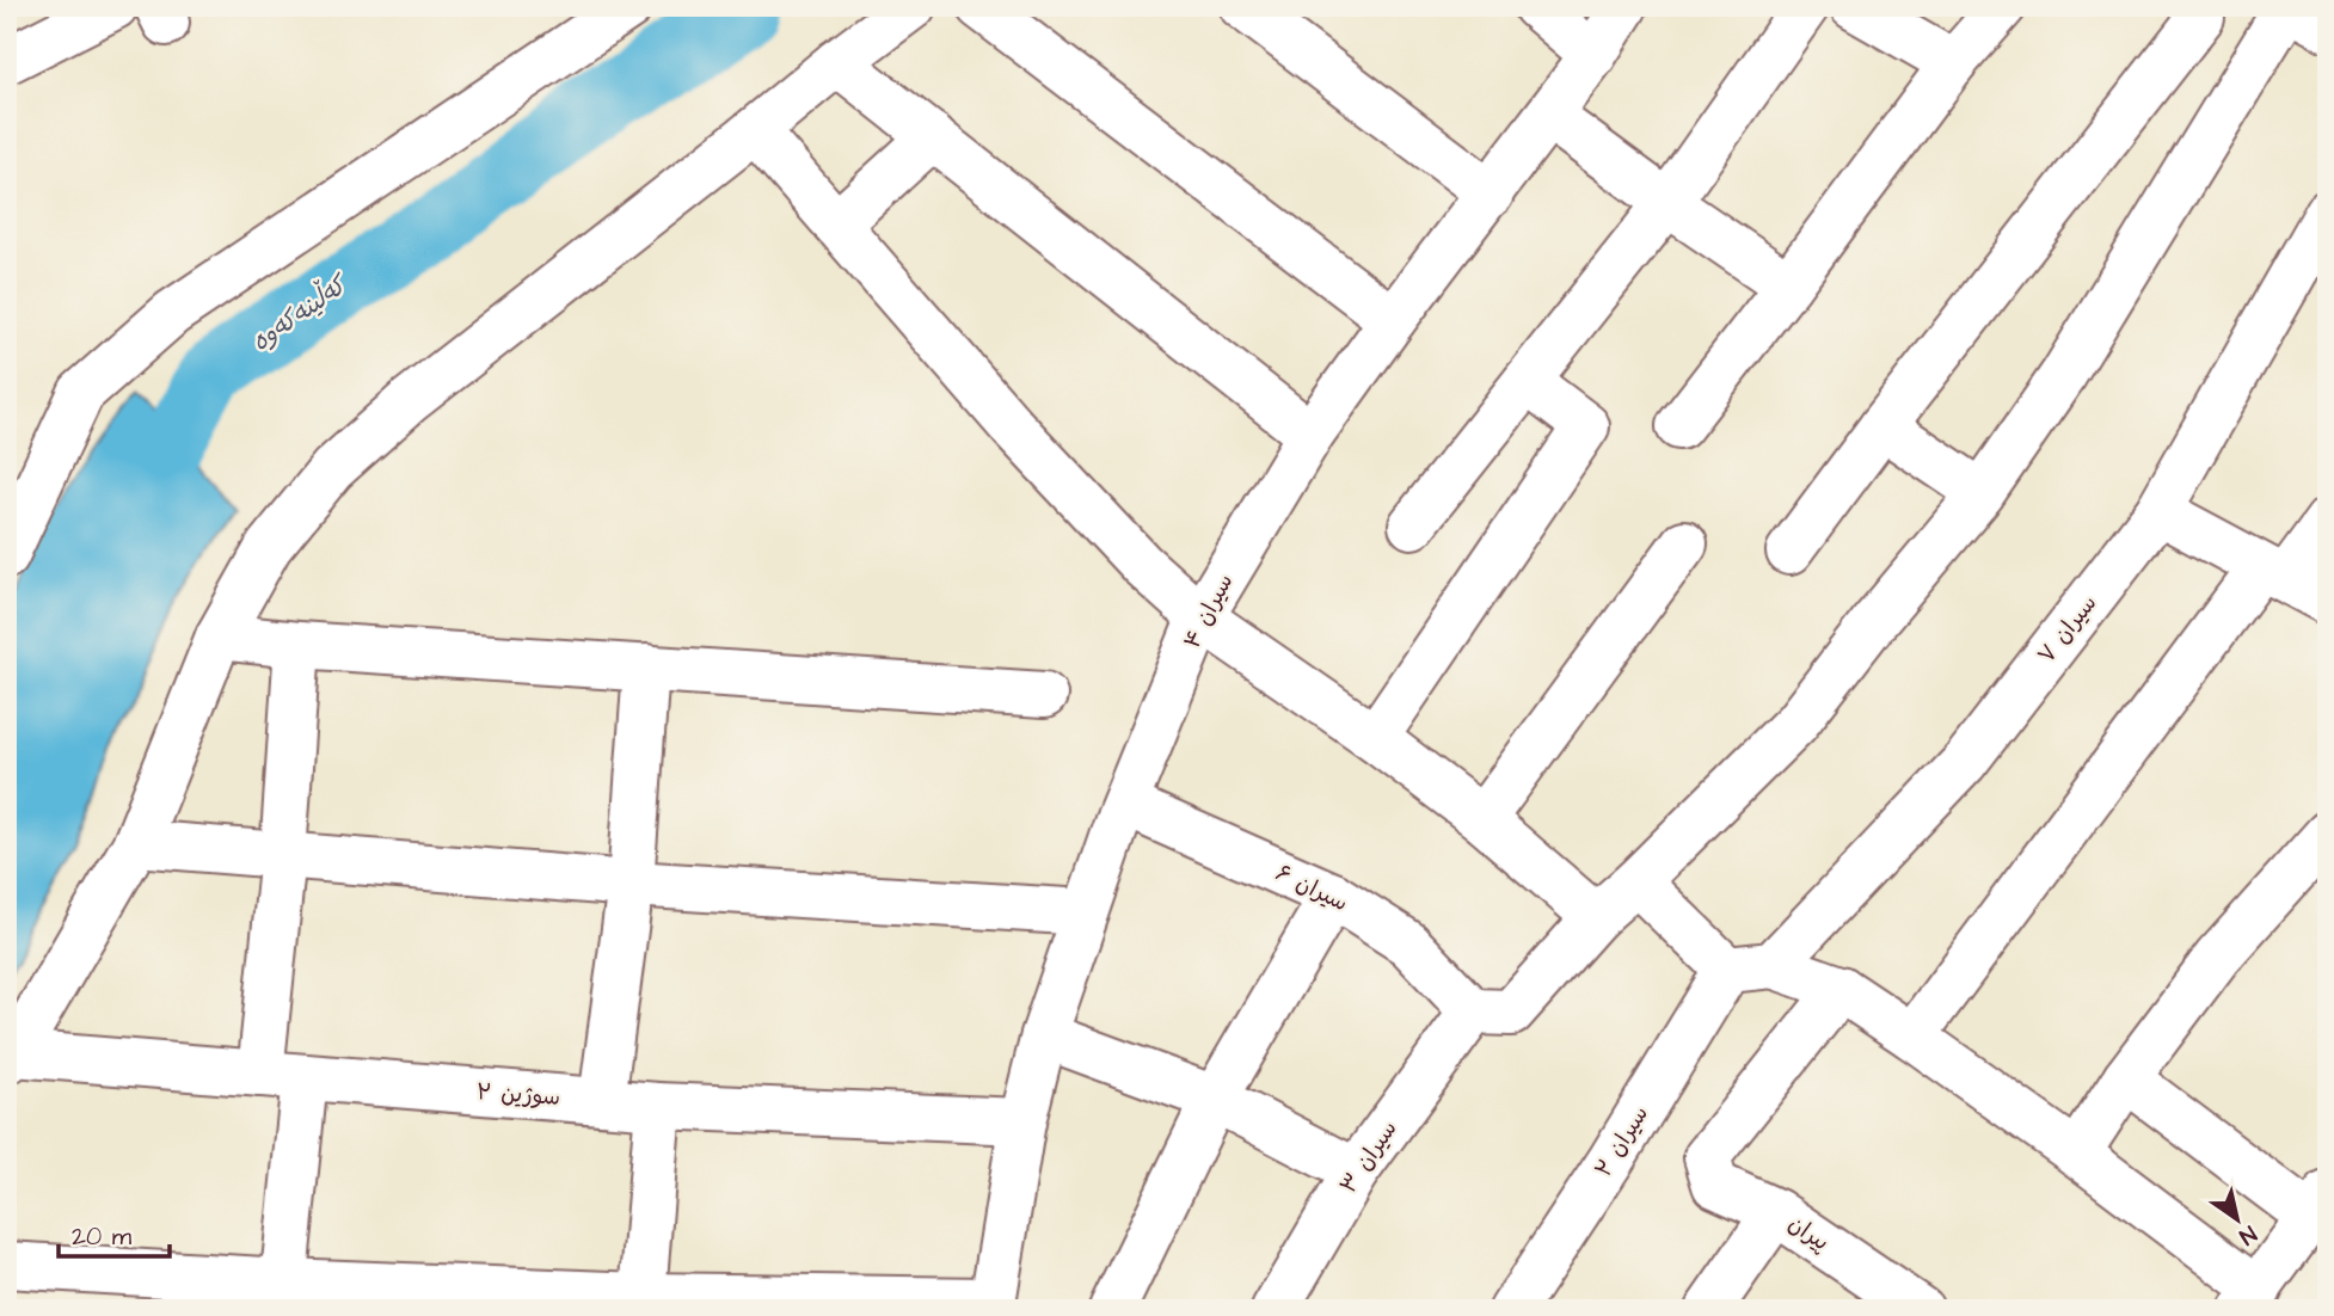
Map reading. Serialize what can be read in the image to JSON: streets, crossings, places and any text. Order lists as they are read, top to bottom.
{
  "streets": {
    "street": [
      "سیران ۴",
      "سیران ۷",
      "سیران ۶",
      "سوژین ۲",
      "سیران ۲",
      "سیران ۳",
      "پیران"
    ]
  },
  "crossings": [
    ["سیران ۴", "سیران ۶"],
    ["سیران ۴", "سوژین ۲"],
    ["سیران ۶", "سیران ۳"]
  ],
  "water": ["کەڵینەکەوە"],
  "scale_bar": "20 m",
  "north": "bottom right"
}
